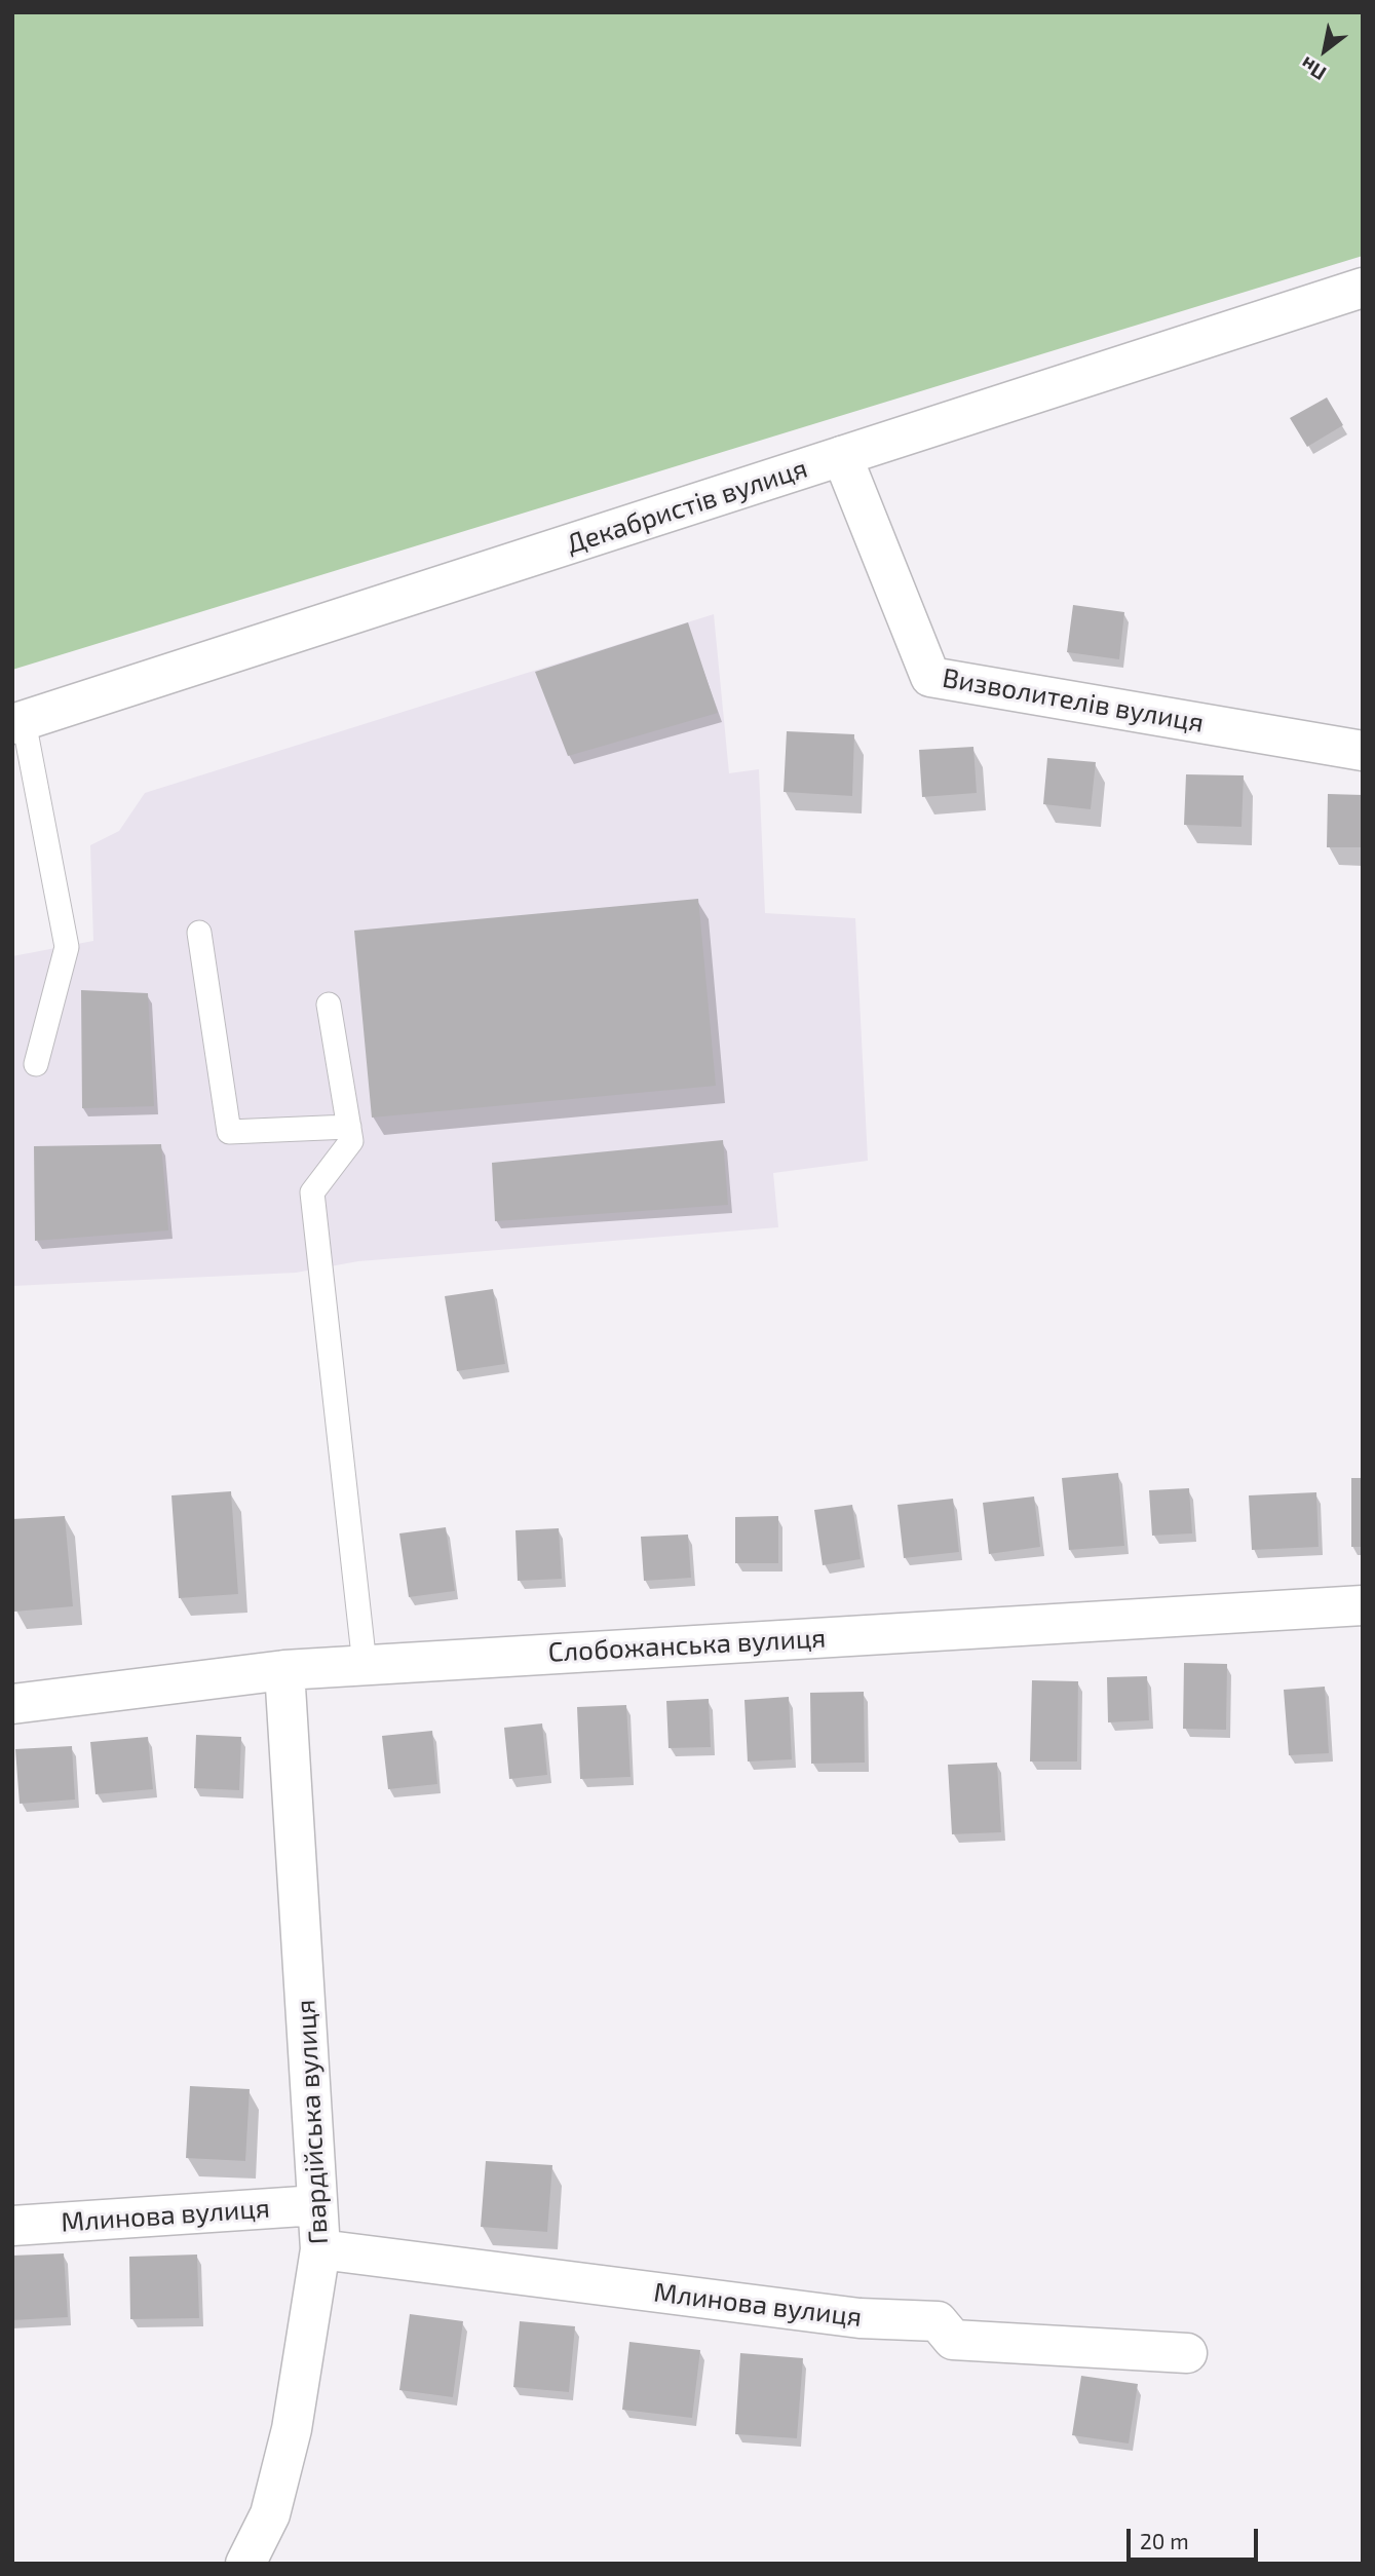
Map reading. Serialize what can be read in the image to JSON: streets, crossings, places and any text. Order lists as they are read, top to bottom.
{
  "streets": {
    "street": [
      "Декабристів вулиця",
      "Визволителів вулиця",
      "Слобожанська вулиця",
      "Гвардійська вулиця",
      "Млинова вулиця"
    ]
  },
  "crossings": [
    ["Декабристів вулиця", "Визволителів вулиця"],
    ["Слобожанська вулиця", "Гвардійська вулиця"],
    ["Гвардійська вулиця", "Млинова вулиця"]
  ],
  "scale_bar": "20 m",
  "north": "bottom left"
}
